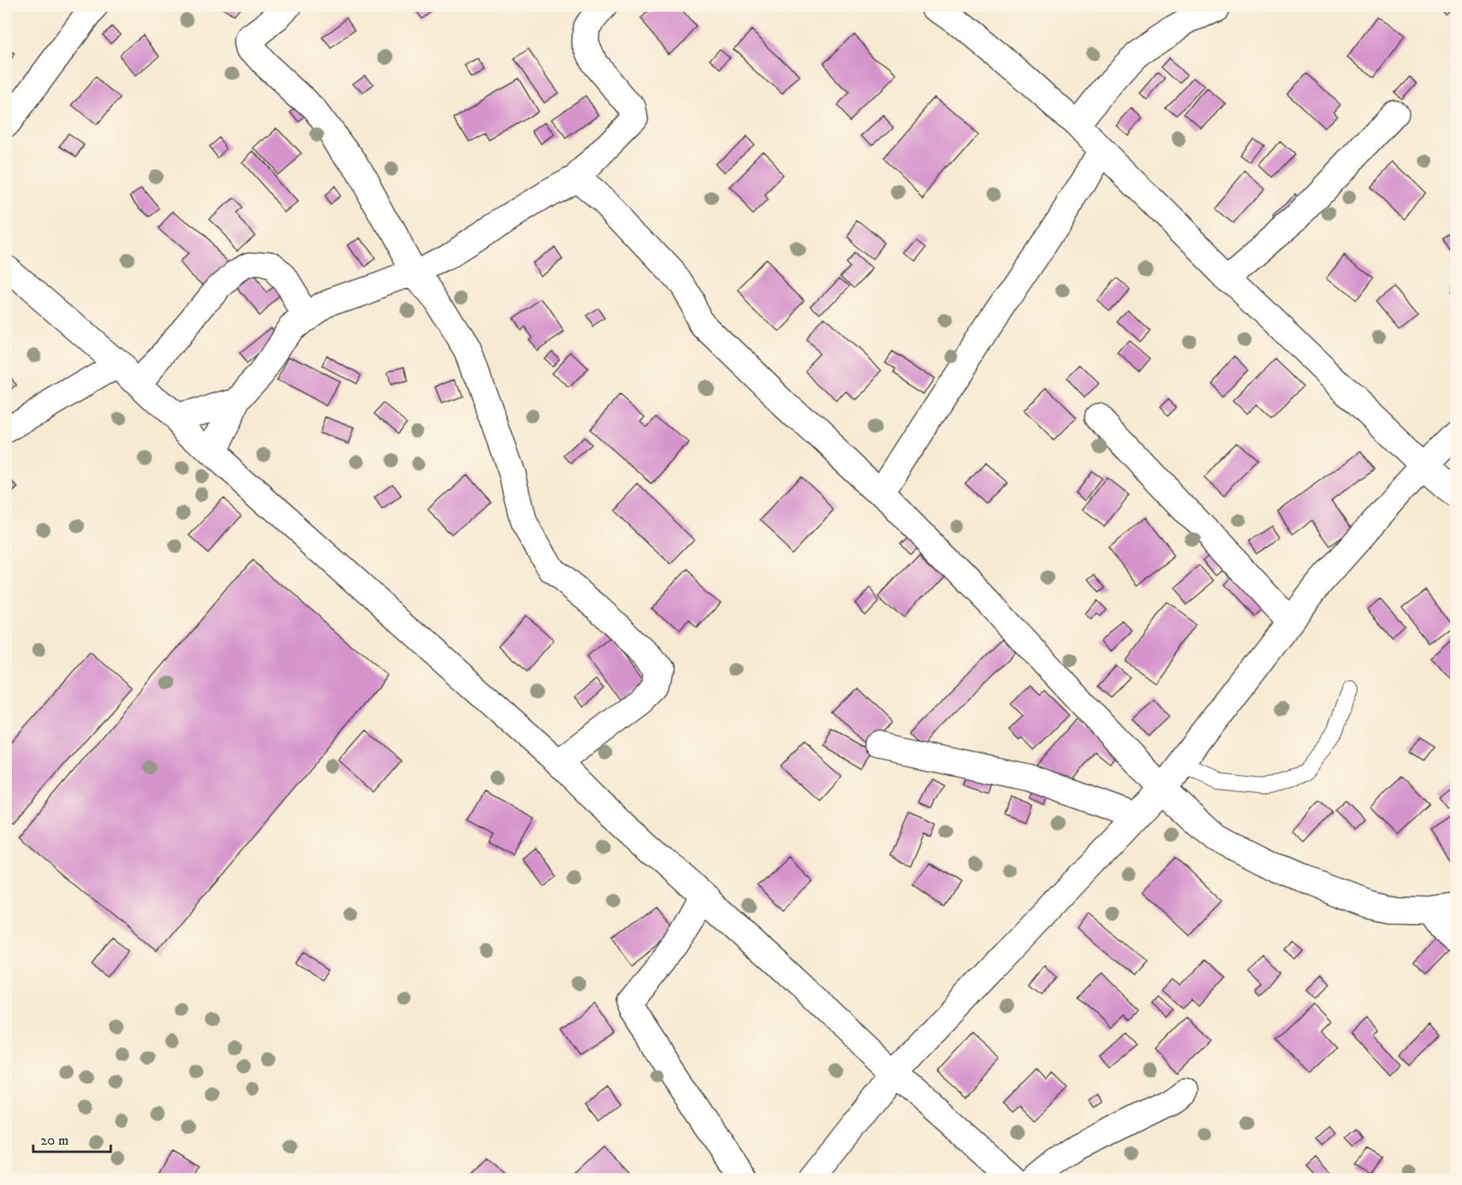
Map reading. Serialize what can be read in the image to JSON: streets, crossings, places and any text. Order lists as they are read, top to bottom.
{
  "scale_bar": "20 m"
}
